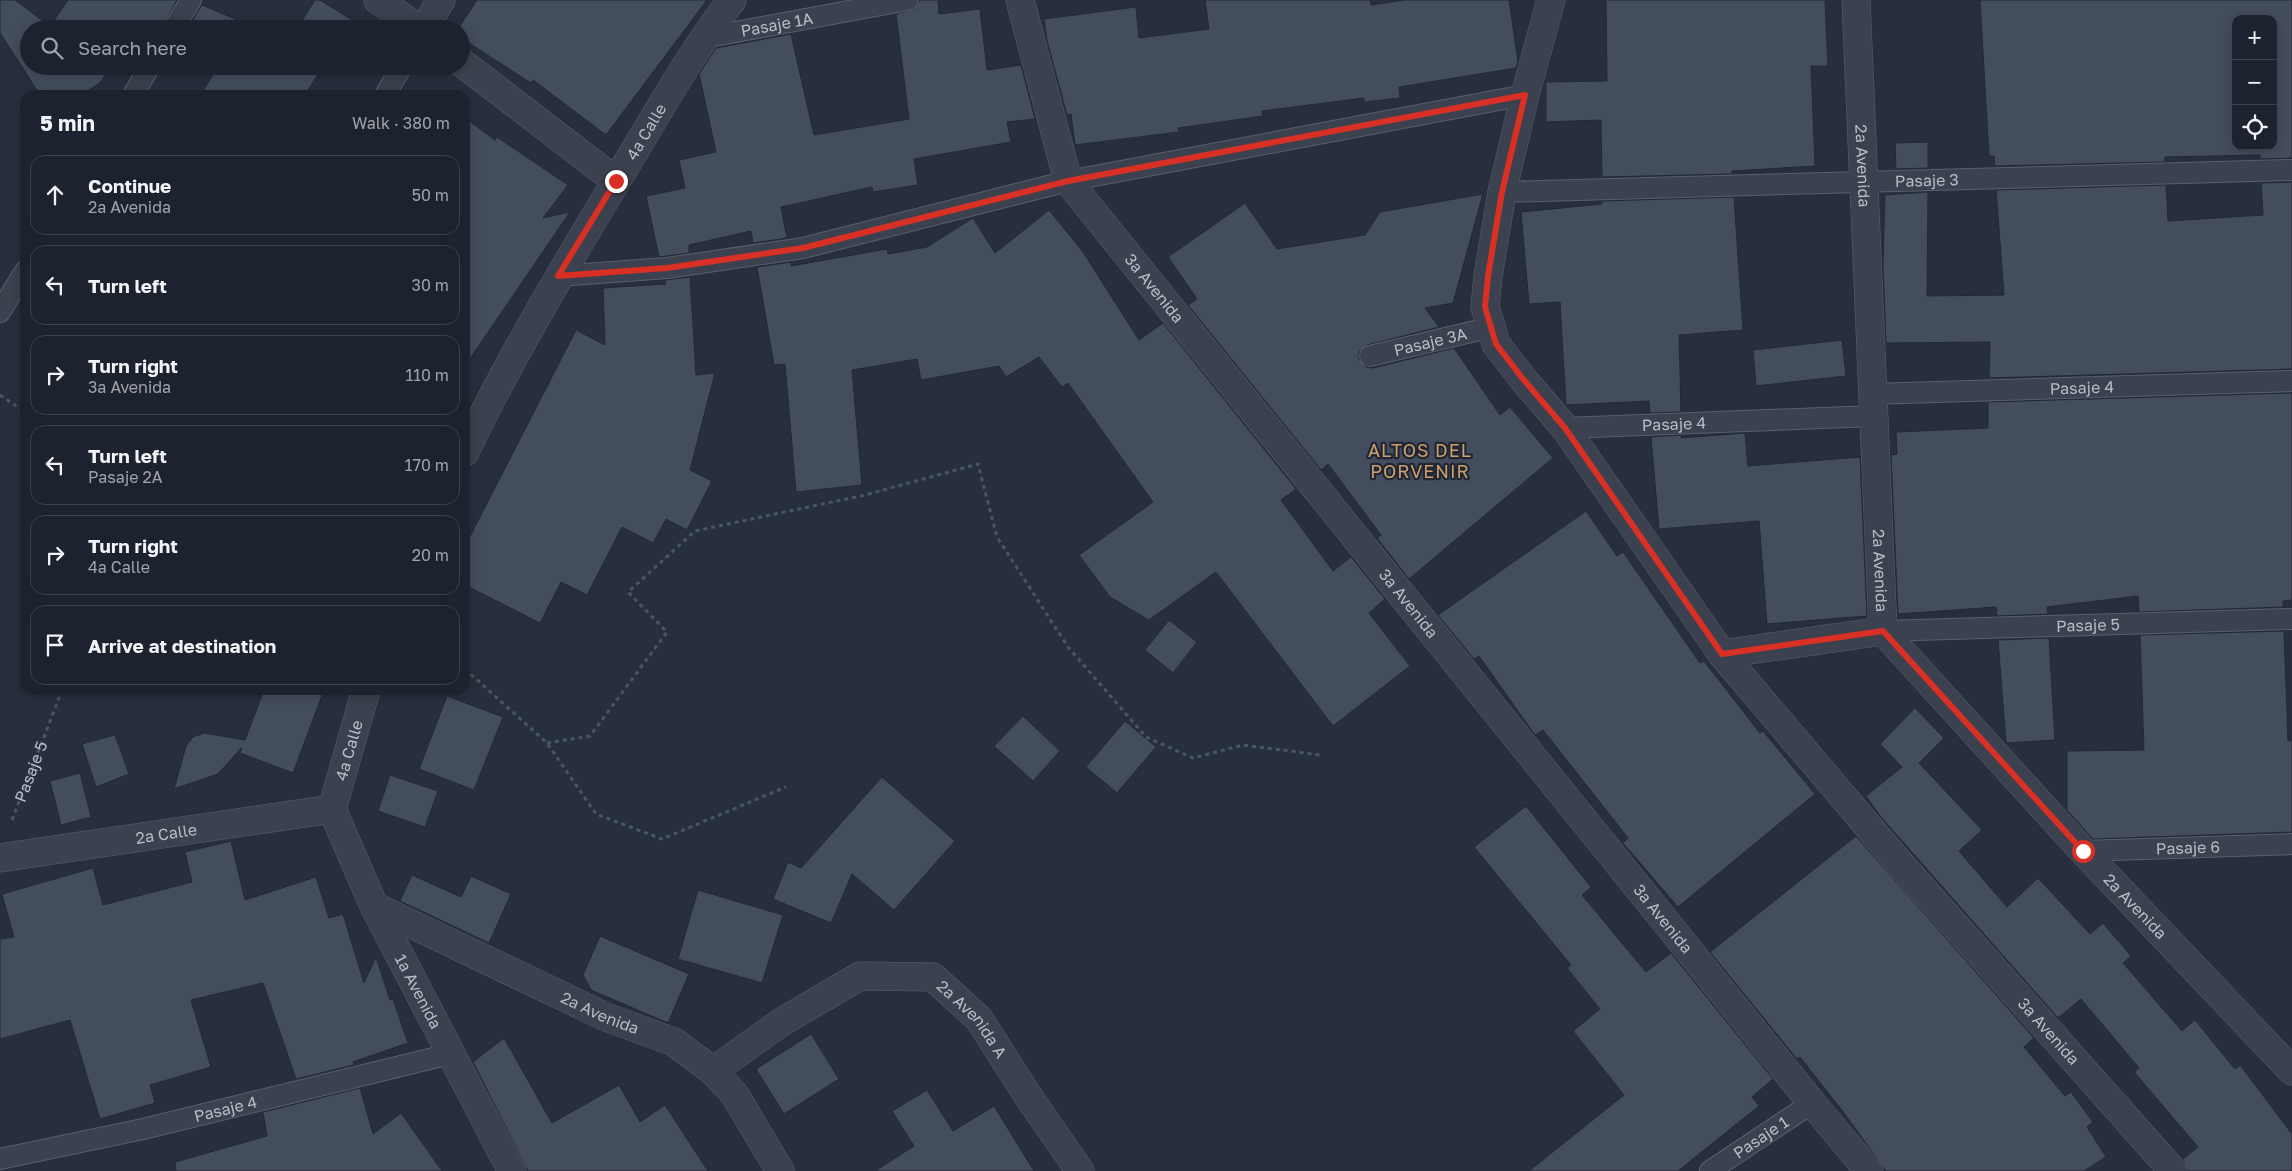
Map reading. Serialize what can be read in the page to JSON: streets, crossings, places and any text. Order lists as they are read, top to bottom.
{
  "streets": {
    "street": [
      "4a Calle",
      "2a Avenida",
      "3a Avenida",
      "2a Calle",
      "1a Avenida",
      "2a Avenida A"
    ],
    "lane": [
      "Pasaje 1A",
      "Pasaje 3",
      "Pasaje 3A",
      "Pasaje 4",
      "Pasaje 5",
      "Pasaje 6",
      "Pasaje 1"
    ]
  },
  "crossings": [
    ["Pasaje 1A", "4a Calle"],
    ["4a Calle", "2a Calle"],
    ["4a Calle", "1a Avenida"],
    ["2a Avenida", "Pasaje 3"],
    ["2a Avenida", "Pasaje 4"],
    ["2a Avenida", "Pasaje 5"],
    ["2a Avenida", "Pasaje 6"],
    ["2a Avenida", "1a Avenida"],
    ["2a Avenida", "2a Avenida A"],
    ["Pasaje 3", "3a Avenida"],
    ["3a Avenida", "Pasaje 3A"],
    ["3a Avenida", "Pasaje 4"],
    ["3a Avenida", "Pasaje 1"],
    ["Pasaje 4", "1a Avenida"],
    ["2a Calle", "1a Avenida"]
  ],
  "districts": ["ALTOS DEL PORVENIR"],
  "page": {
    "map_buttons": ["+", "−"],
    "search": "Search here",
    "heading": ["5 min", "Walk · 380 m"],
    "list": [
      ["Continue", "2a Avenida", "50 m"],
      ["Turn left", "30 m"],
      ["Turn right", "3a Avenida", "110 m"],
      ["Turn left", "Pasaje 2A", "170 m"],
      ["Turn right", "4a Calle", "20 m"],
      "Arrive at destination"
    ]
  }
}
